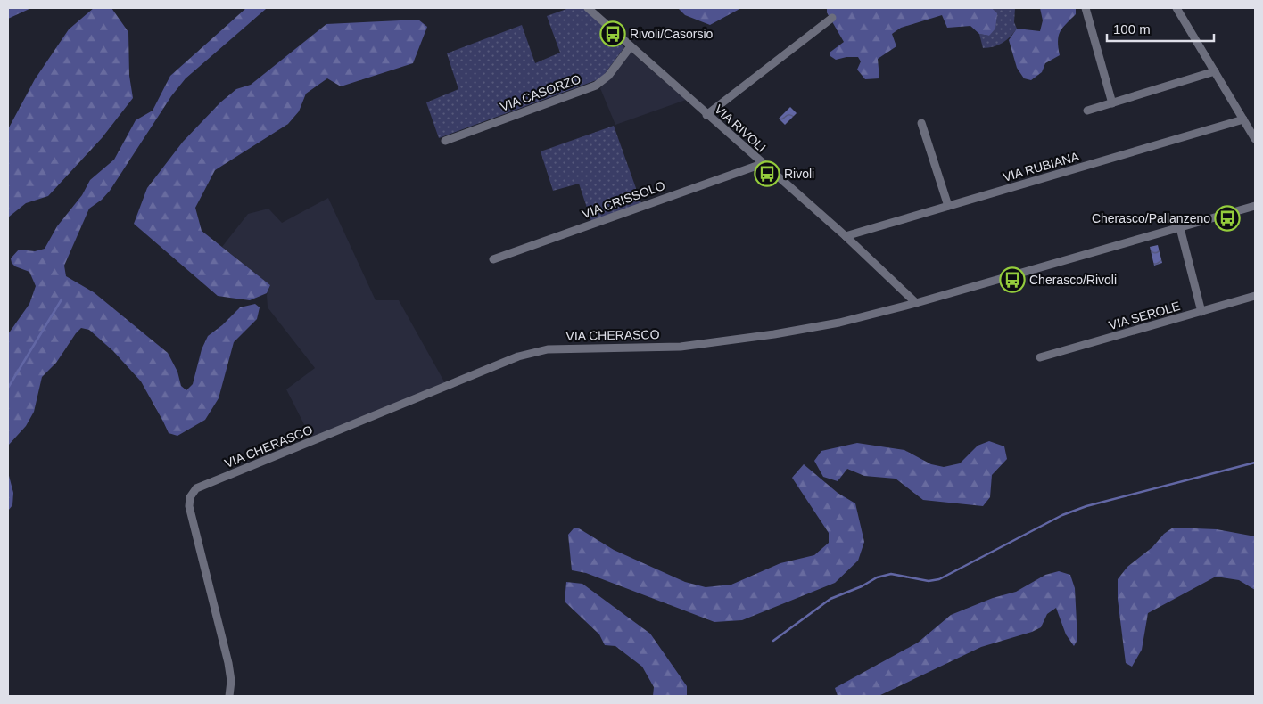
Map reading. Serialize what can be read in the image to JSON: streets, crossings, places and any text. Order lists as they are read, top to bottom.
{
  "streets": {
    "street": [
      "VIA CASORZO",
      "VIA RIVOLI",
      "VIA RUBIANA",
      "VIA CRISSOLO",
      "VIA SEROLE",
      "VIA CHERASCO"
    ]
  },
  "crossings": [
    ["VIA CASORZO", "VIA RIVOLI"],
    ["VIA RIVOLI", "VIA RUBIANA"],
    ["VIA RIVOLI", "VIA CRISSOLO"],
    ["VIA RIVOLI", "VIA CHERASCO"]
  ],
  "places": {
    "bus stop": [
      "Rivoli/Casorsio",
      "Rivoli",
      "Cherasco/Pallanzeno",
      "Cherasco/Rivoli"
    ]
  },
  "scale_bar": "100 m"
}
